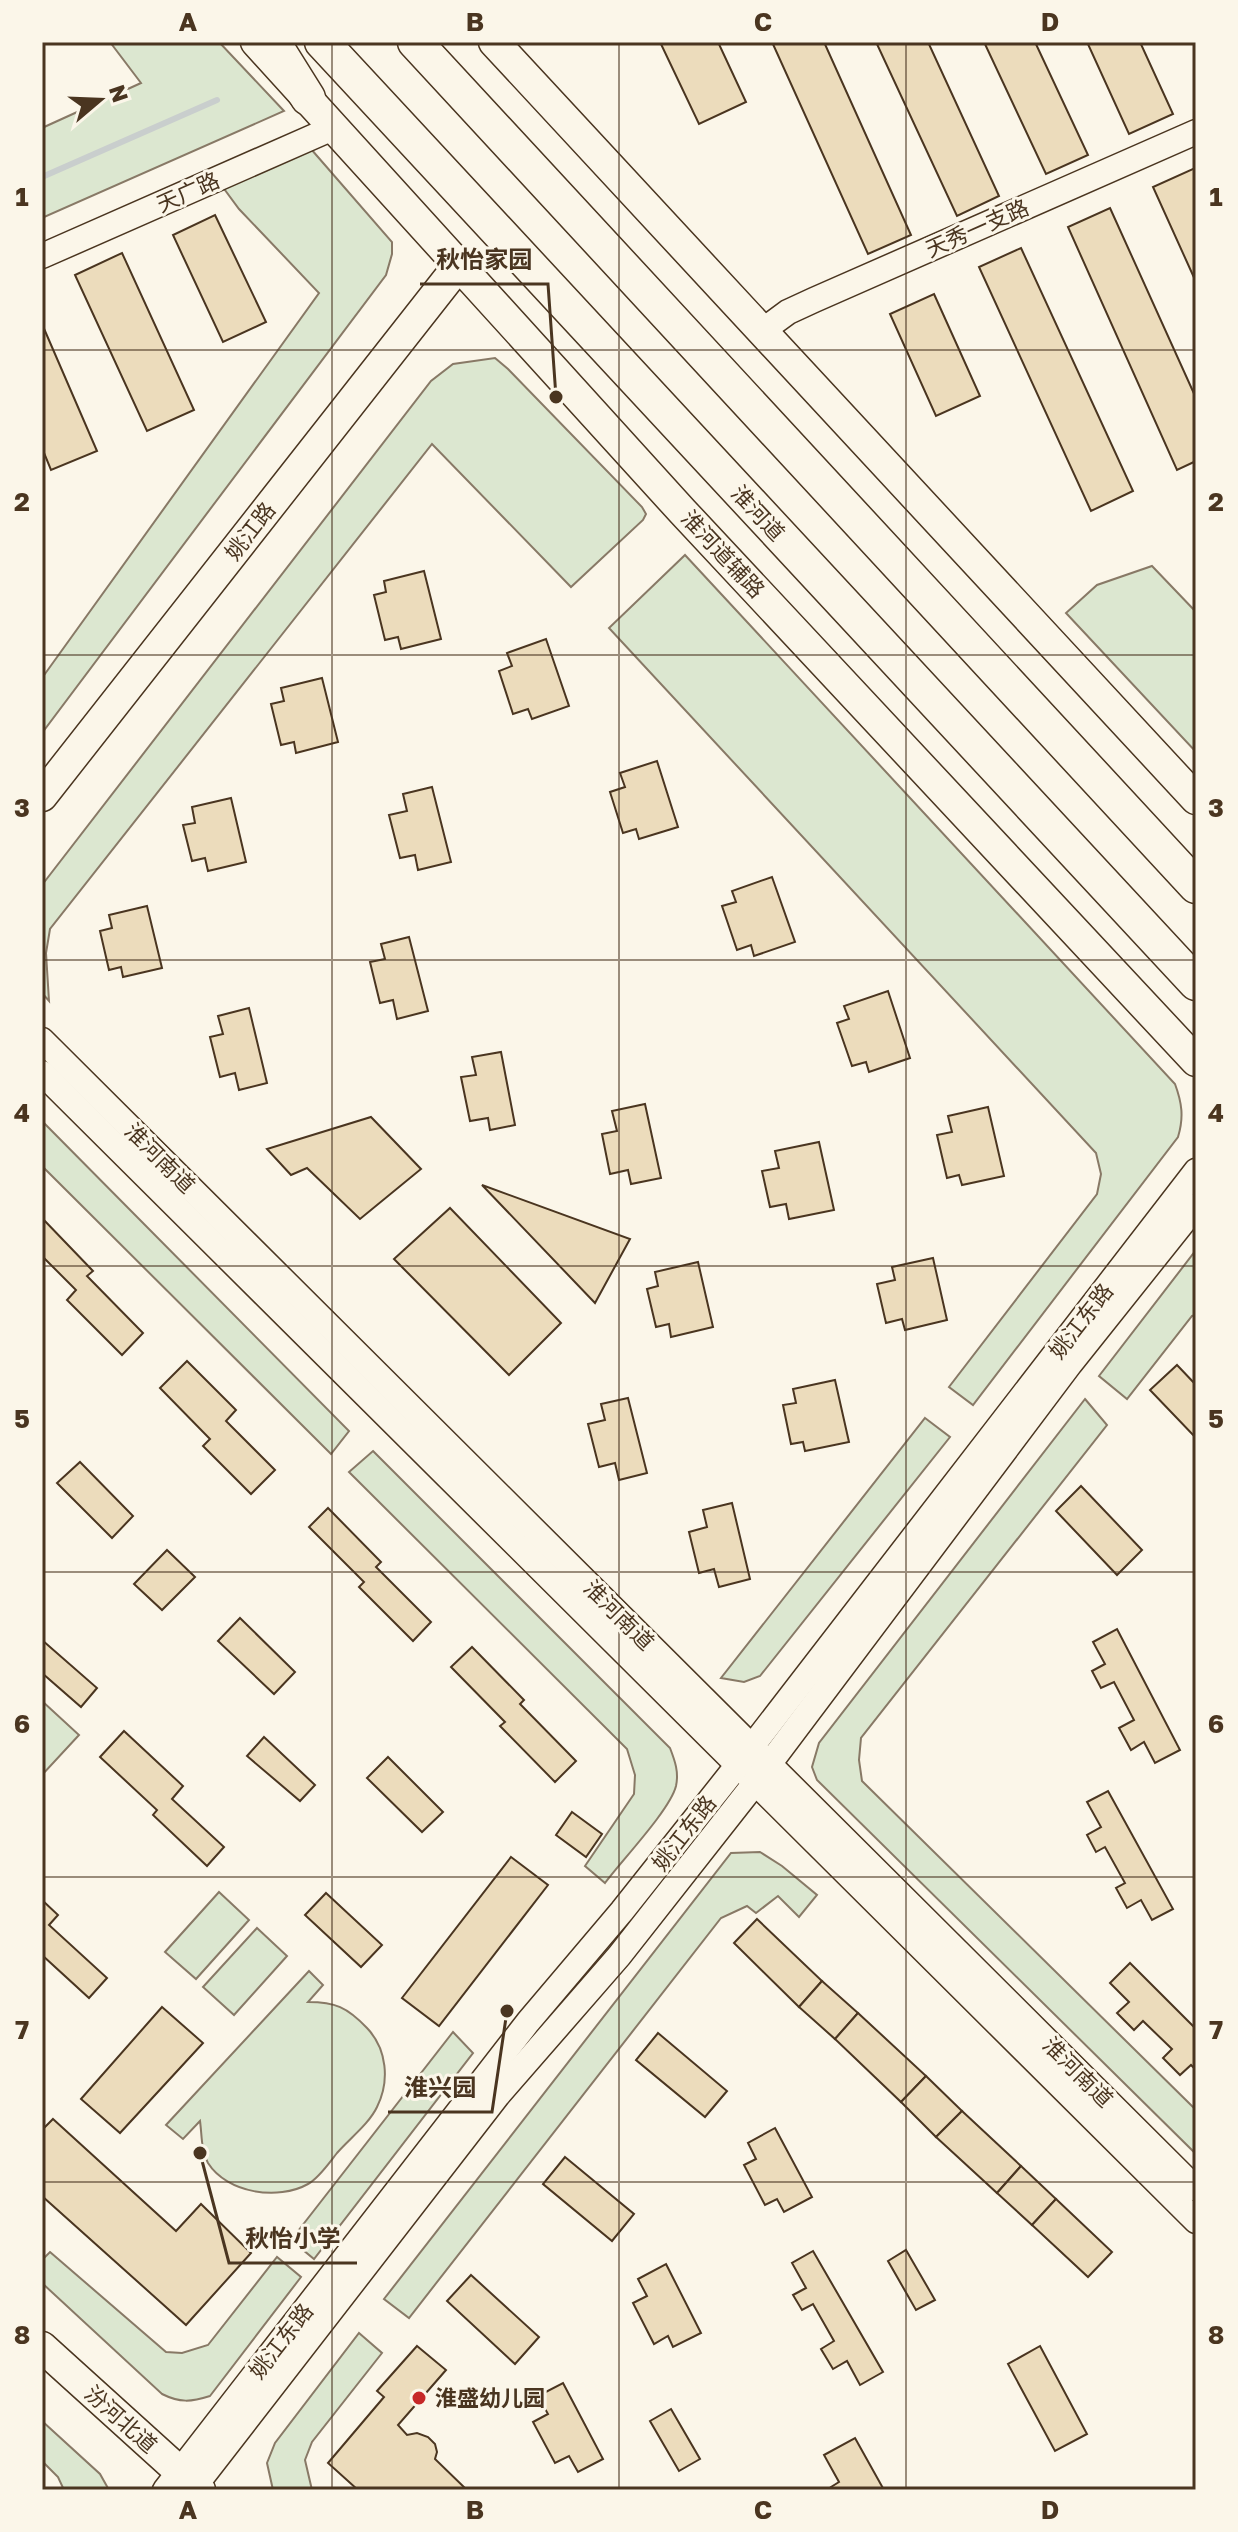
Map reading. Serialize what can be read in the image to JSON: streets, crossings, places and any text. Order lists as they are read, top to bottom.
{
  "streets": {
    "highway": ["淮河道"],
    "main road": ["姚江路", "淮河道辅路", "汾河北道"],
    "street": [
      "天广路",
      "天秀一支路",
      "淮河南道",
      "姚江东路"
    ]
  },
  "crossings": [
    ["天广路", "淮河道辅路"],
    ["姚江路", "淮河道辅路"],
    ["淮河南道", "姚江东路"],
    ["姚江东路", "汾河北道"]
  ],
  "places": [
    "秋怡家园",
    "淮兴园",
    "秋怡小学",
    "淮盛幼儿园"
  ],
  "north": "right",
  "grid": {
    "columns": [
      "A",
      "B",
      "C",
      "D"
    ],
    "rows": [
      "1",
      "2",
      "3",
      "4",
      "5",
      "6",
      "7",
      "8"
    ]
  }
}
